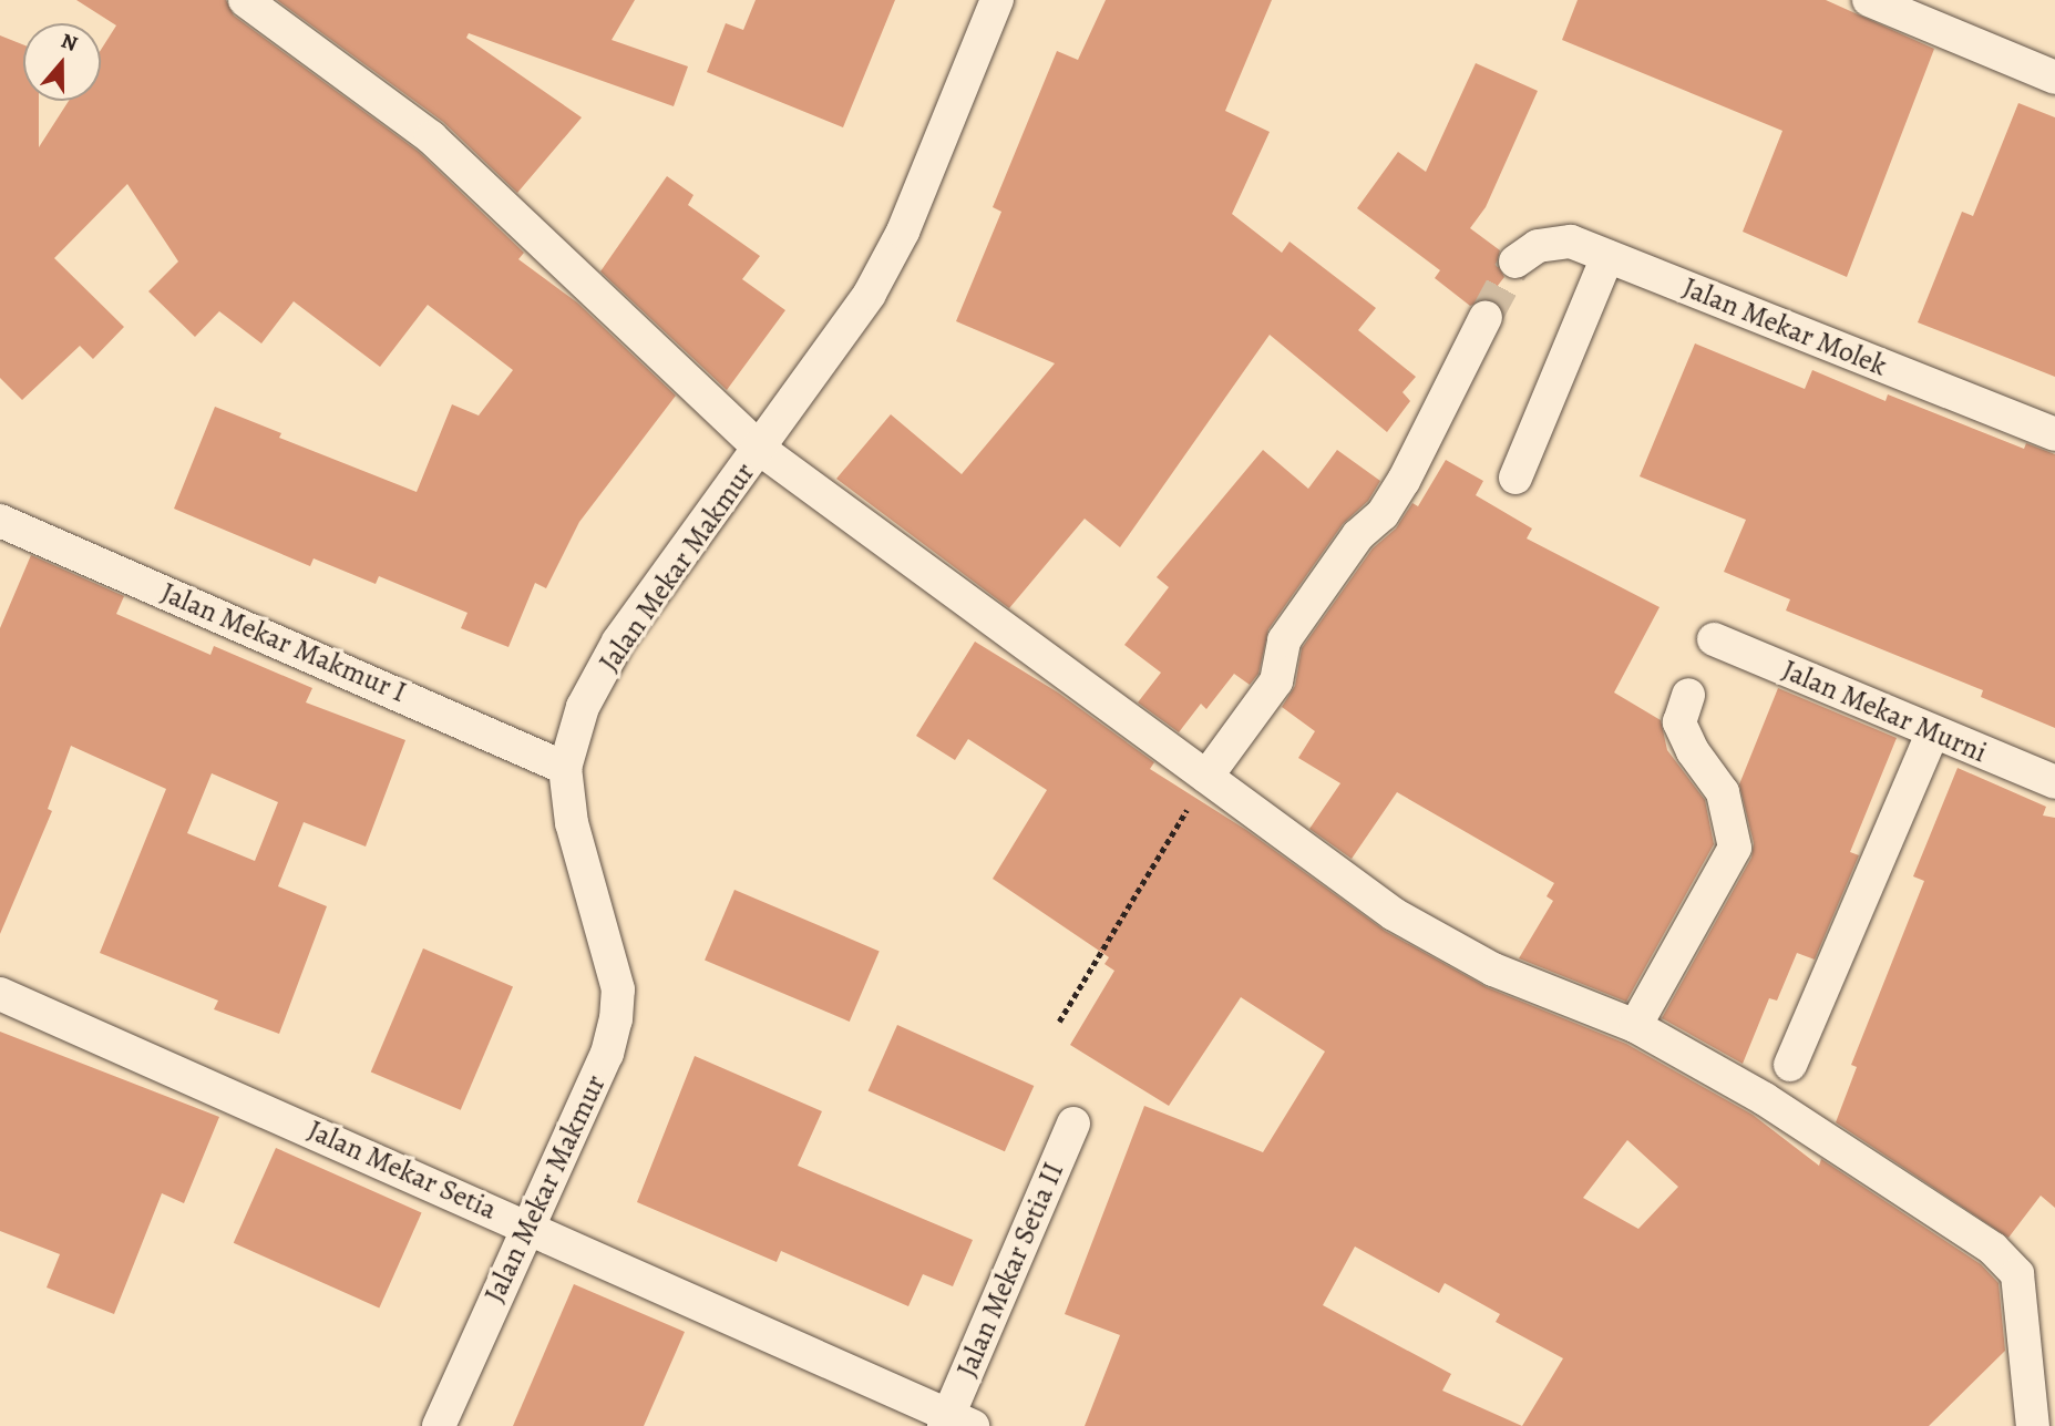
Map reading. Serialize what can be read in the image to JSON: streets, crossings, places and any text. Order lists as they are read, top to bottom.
{
  "streets": {
    "street": [
      "Jalan Mekar Molek",
      "Jalan Mekar Makmur",
      "Jalan Mekar Makmur I",
      "Jalan Mekar Murni",
      "Jalan Mekar Setia",
      "Jalan Mekar Setia II"
    ]
  },
  "crossings": [
    ["Jalan Mekar Makmur", "Jalan Mekar Makmur I"],
    ["Jalan Mekar Makmur", "Jalan Mekar Setia"],
    ["Jalan Mekar Setia", "Jalan Mekar Setia II"]
  ],
  "north": "top"
}
